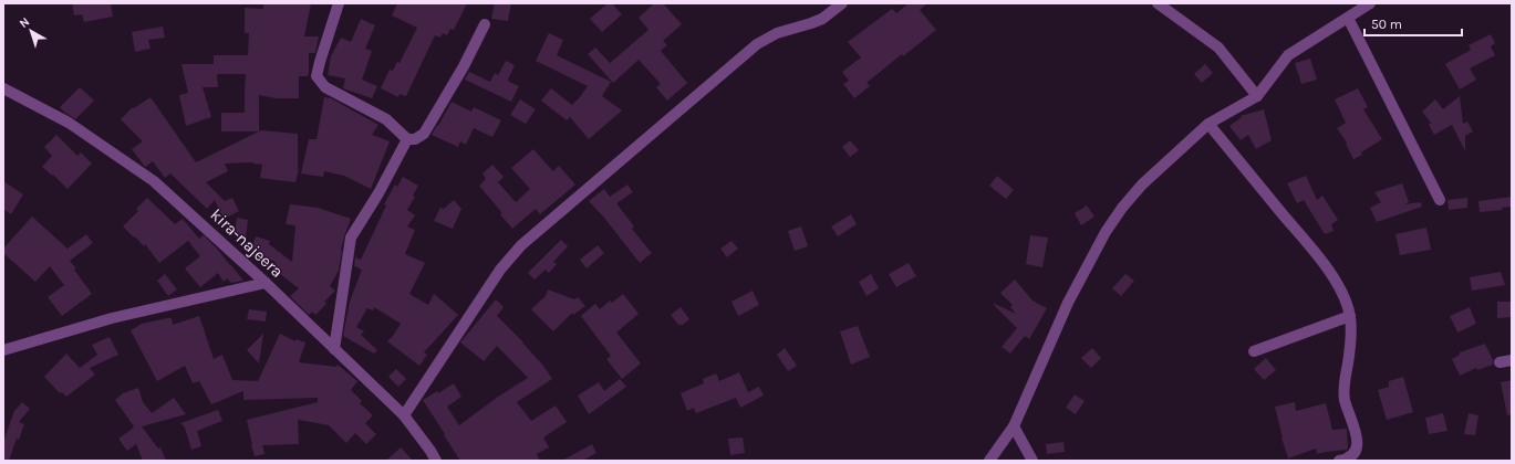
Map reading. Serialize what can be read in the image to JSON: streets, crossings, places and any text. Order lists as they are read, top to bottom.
{
  "streets": {
    "street": ["kira-najeera"]
  },
  "scale_bar": "50 m",
  "north": "top left"
}
